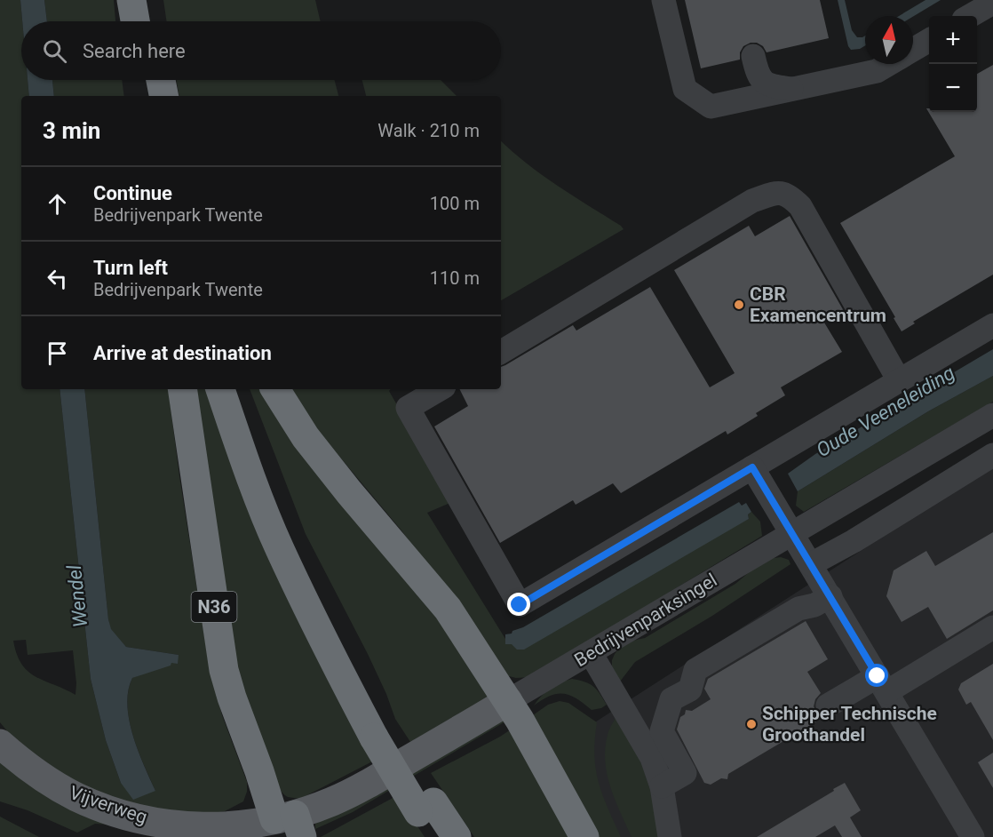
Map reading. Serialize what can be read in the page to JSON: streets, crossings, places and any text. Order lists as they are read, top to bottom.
{
  "streets": {
    "highway": ["N36"],
    "main road": ["Bedrijvenparksingel", "Vijverweg"]
  },
  "crossings": [
    ["N36", "Bedrijvenparksingel"],
    ["N36", "Vijverweg"],
    ["Bedrijvenparksingel", "Vijverweg"]
  ],
  "water": ["Oude Veeneleiding", "Wendel"],
  "places": ["CBR Examencentrum", "Schipper Technische Groothandel"],
  "north": "top",
  "page": {
    "map_buttons": ["+", "−"],
    "search": "Search here",
    "heading": ["3 min", "Walk · 210 m"],
    "list": [
      ["Continue", "Bedrijvenpark Twente", "100 m"],
      ["Turn left", "Bedrijvenpark Twente", "110 m"],
      "Arrive at destination"
    ]
  }
}
